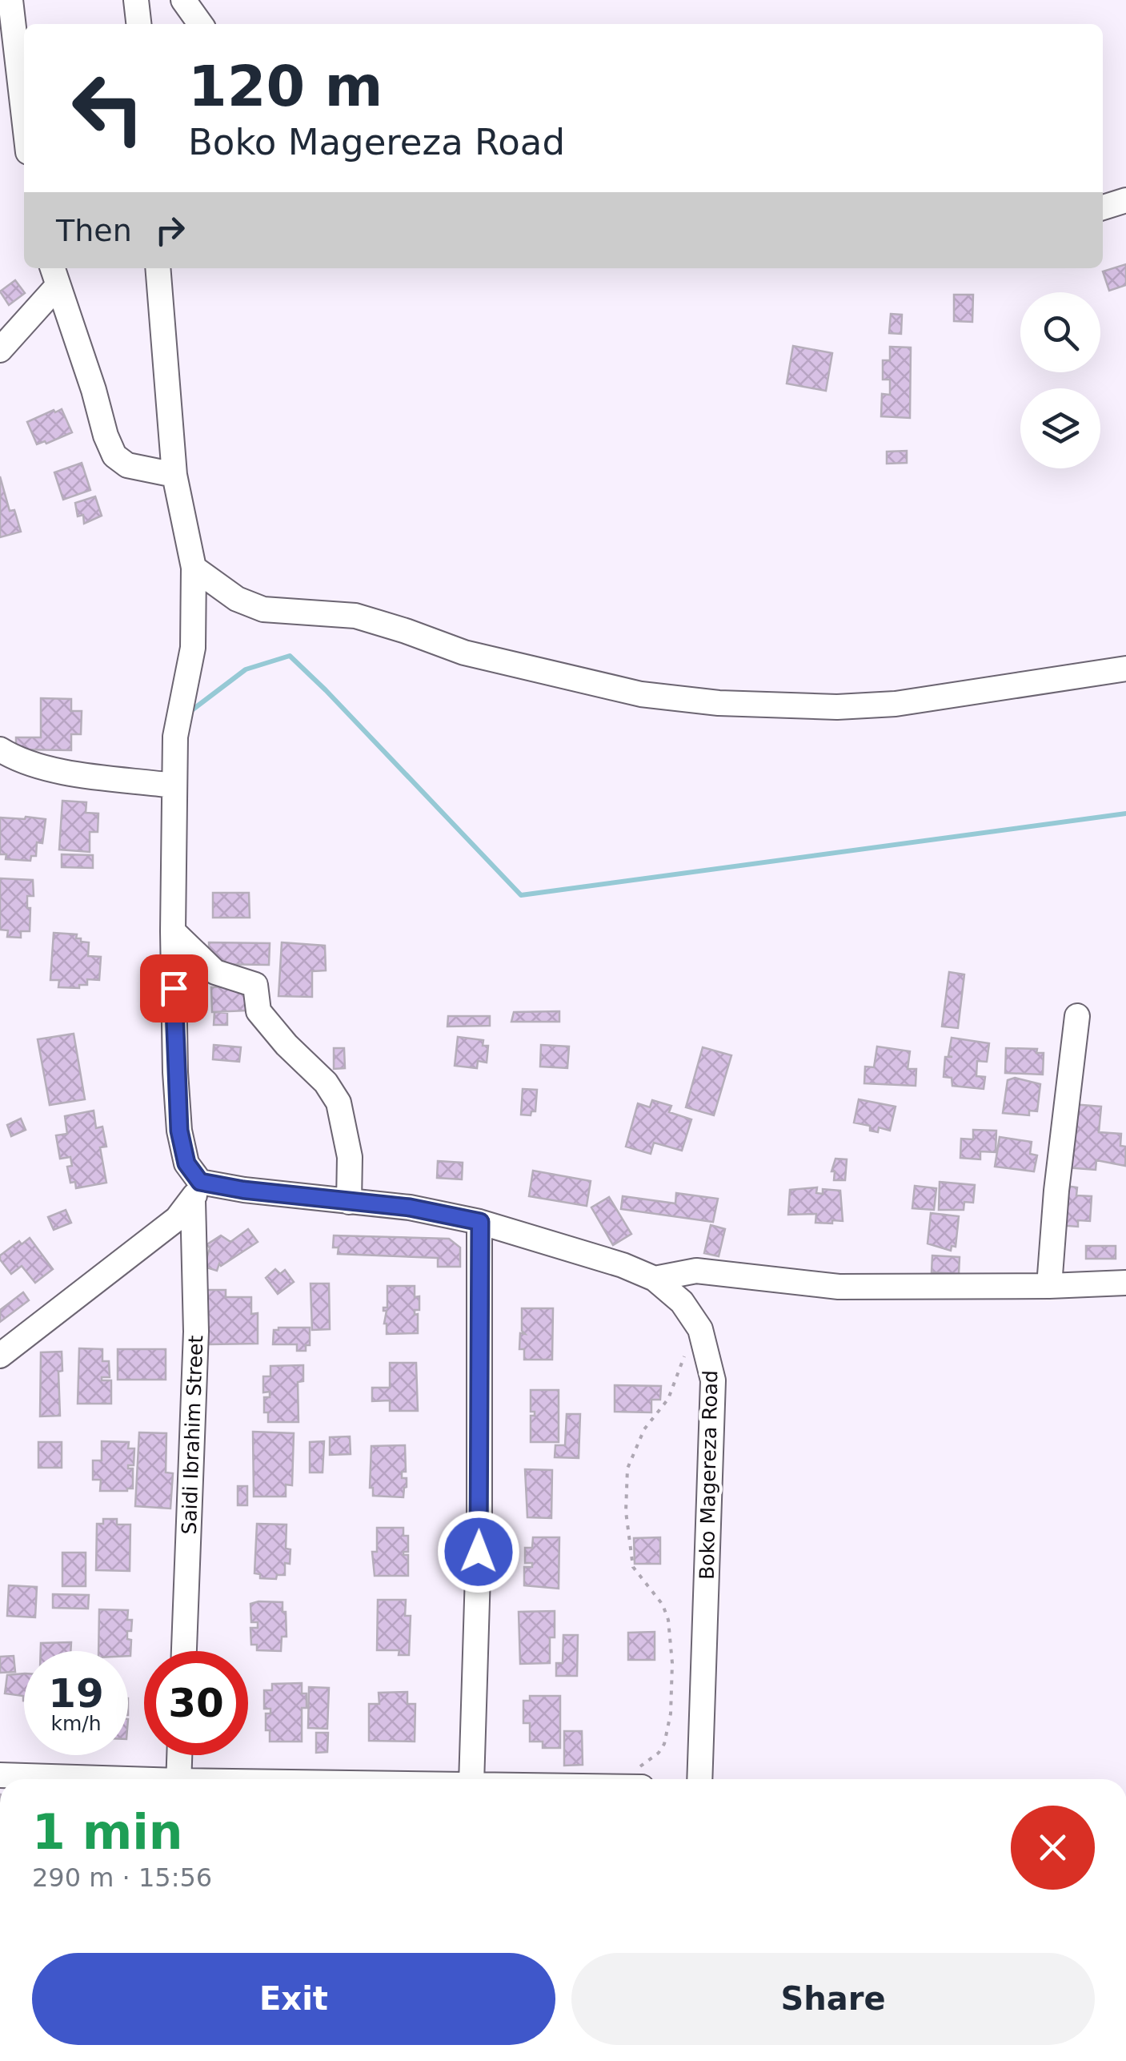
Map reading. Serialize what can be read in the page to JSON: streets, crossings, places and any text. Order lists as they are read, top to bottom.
{
  "streets": {
    "street": ["Saidi Ibrahim Street", "Boko Magereza Road"]
  },
  "crossings": [
    ["Saidi Ibrahim Street", "Boko Magereza Road"]
  ],
  "page": {
    "turn": ["120 m", "Boko Magereza Road"],
    "then": "Then",
    "speed": "19 km/h",
    "limit": "30",
    "heading": ["1 min", "290 m · 15:56"],
    "buttons": ["Exit", "Share"]
  }
}
